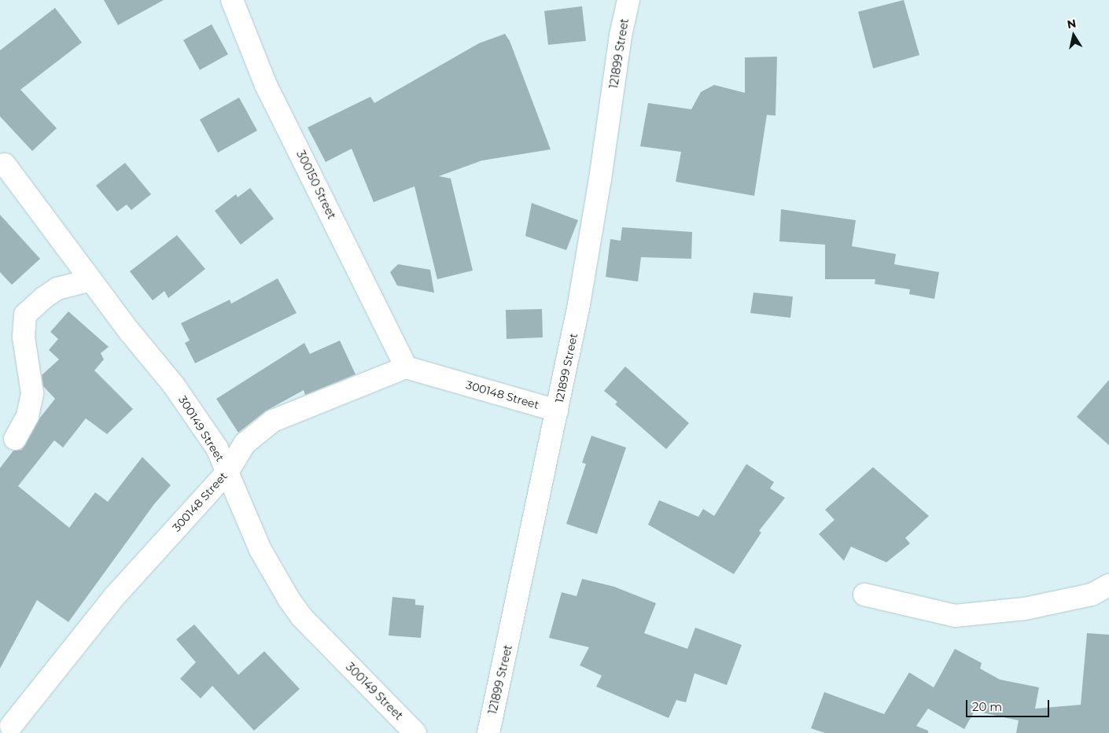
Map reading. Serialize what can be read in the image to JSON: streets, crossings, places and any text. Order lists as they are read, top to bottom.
{
  "streets": {
    "street": [
      "121899 Street",
      "300150 Street",
      "300148 Street",
      "300149 Street"
    ]
  },
  "crossings": [
    ["121899 Street", "300148 Street"],
    ["300150 Street", "300148 Street"],
    ["300148 Street", "300149 Street"]
  ],
  "scale_bar": "20 m",
  "north": "top"
}
